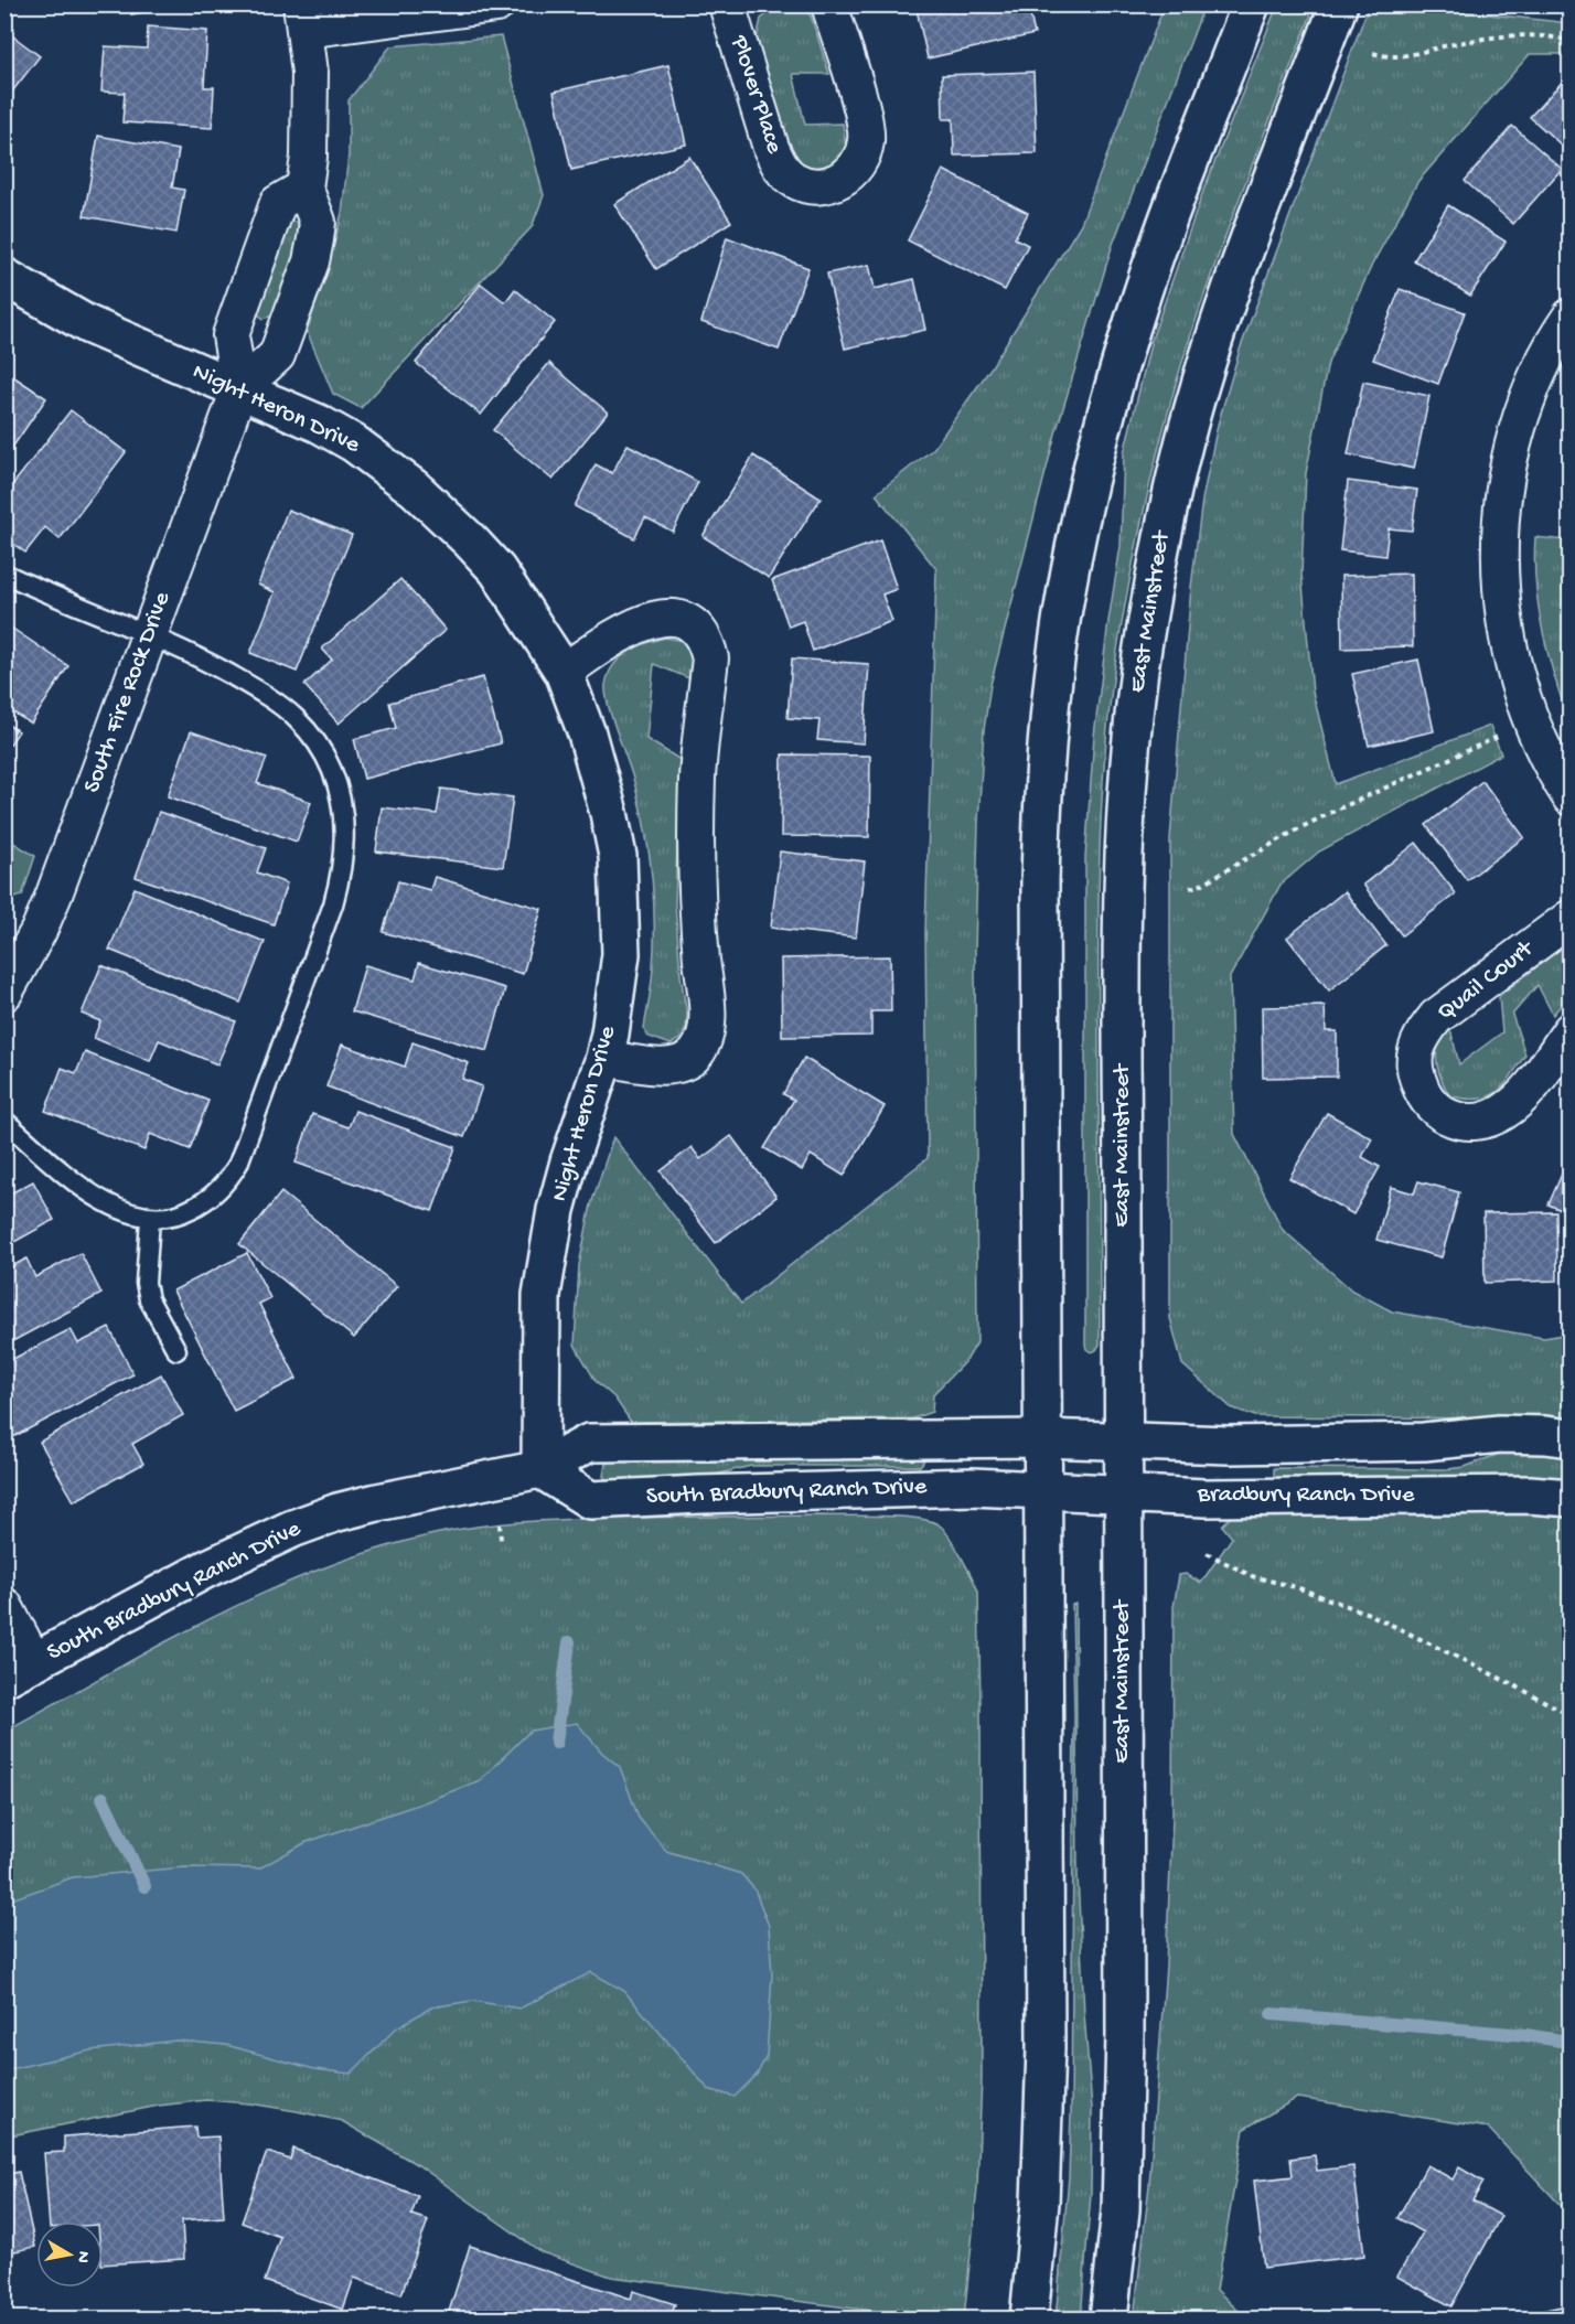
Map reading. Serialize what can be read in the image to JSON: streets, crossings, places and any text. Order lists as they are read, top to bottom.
{
  "streets": {
    "main road": [
      "Night Heron Drive",
      "East Mainstreet",
      "South Bradbury Ranch Drive",
      "Bradbury Ranch Drive"
    ],
    "street": ["Plover Place", "South Fire Rock Drive", "Quail Court"]
  },
  "crossings": [
    ["Night Heron Drive", "South Fire Rock Drive"],
    ["Night Heron Drive", "South Bradbury Ranch Drive"],
    ["East Mainstreet", "Bradbury Ranch Drive"],
    ["South Bradbury Ranch Drive", "Bradbury Ranch Drive"]
  ],
  "north": "right"
}
